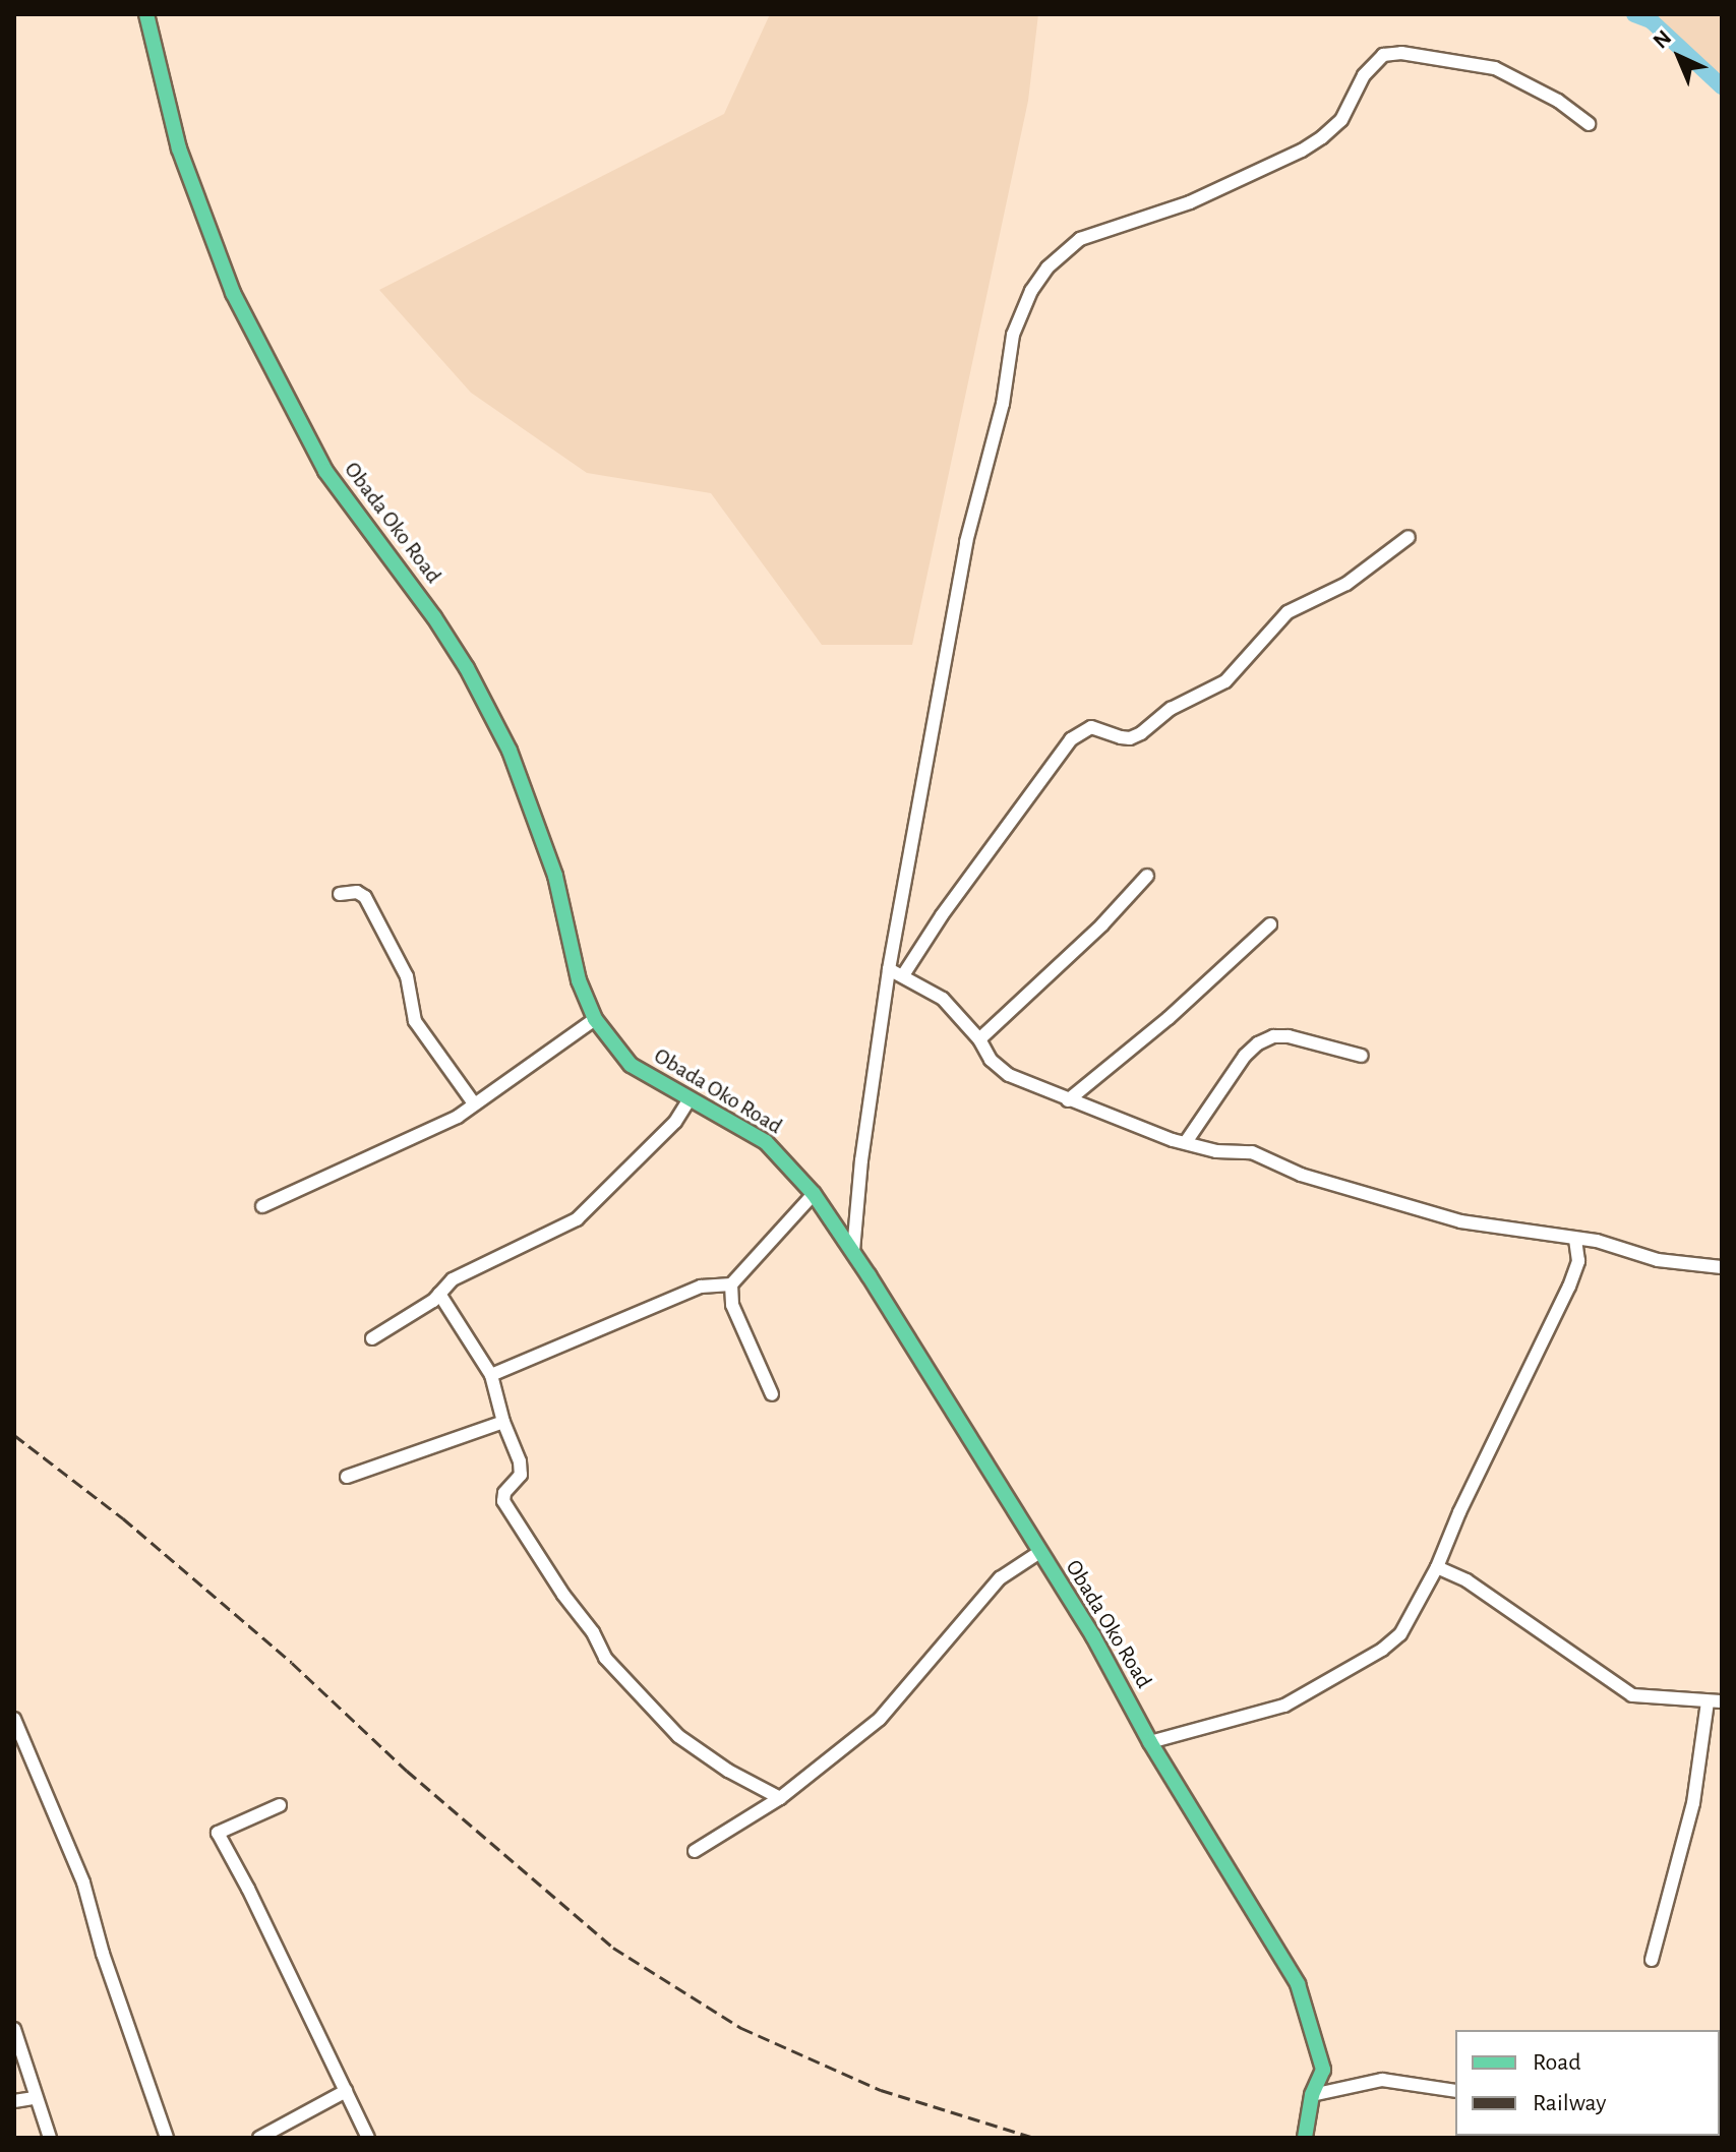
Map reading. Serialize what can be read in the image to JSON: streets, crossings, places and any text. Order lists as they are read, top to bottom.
{
  "streets": {
    "main road": ["Obada Oko Road"]
  },
  "legend": ["Road", "Railway"],
  "north": "top left"
}
